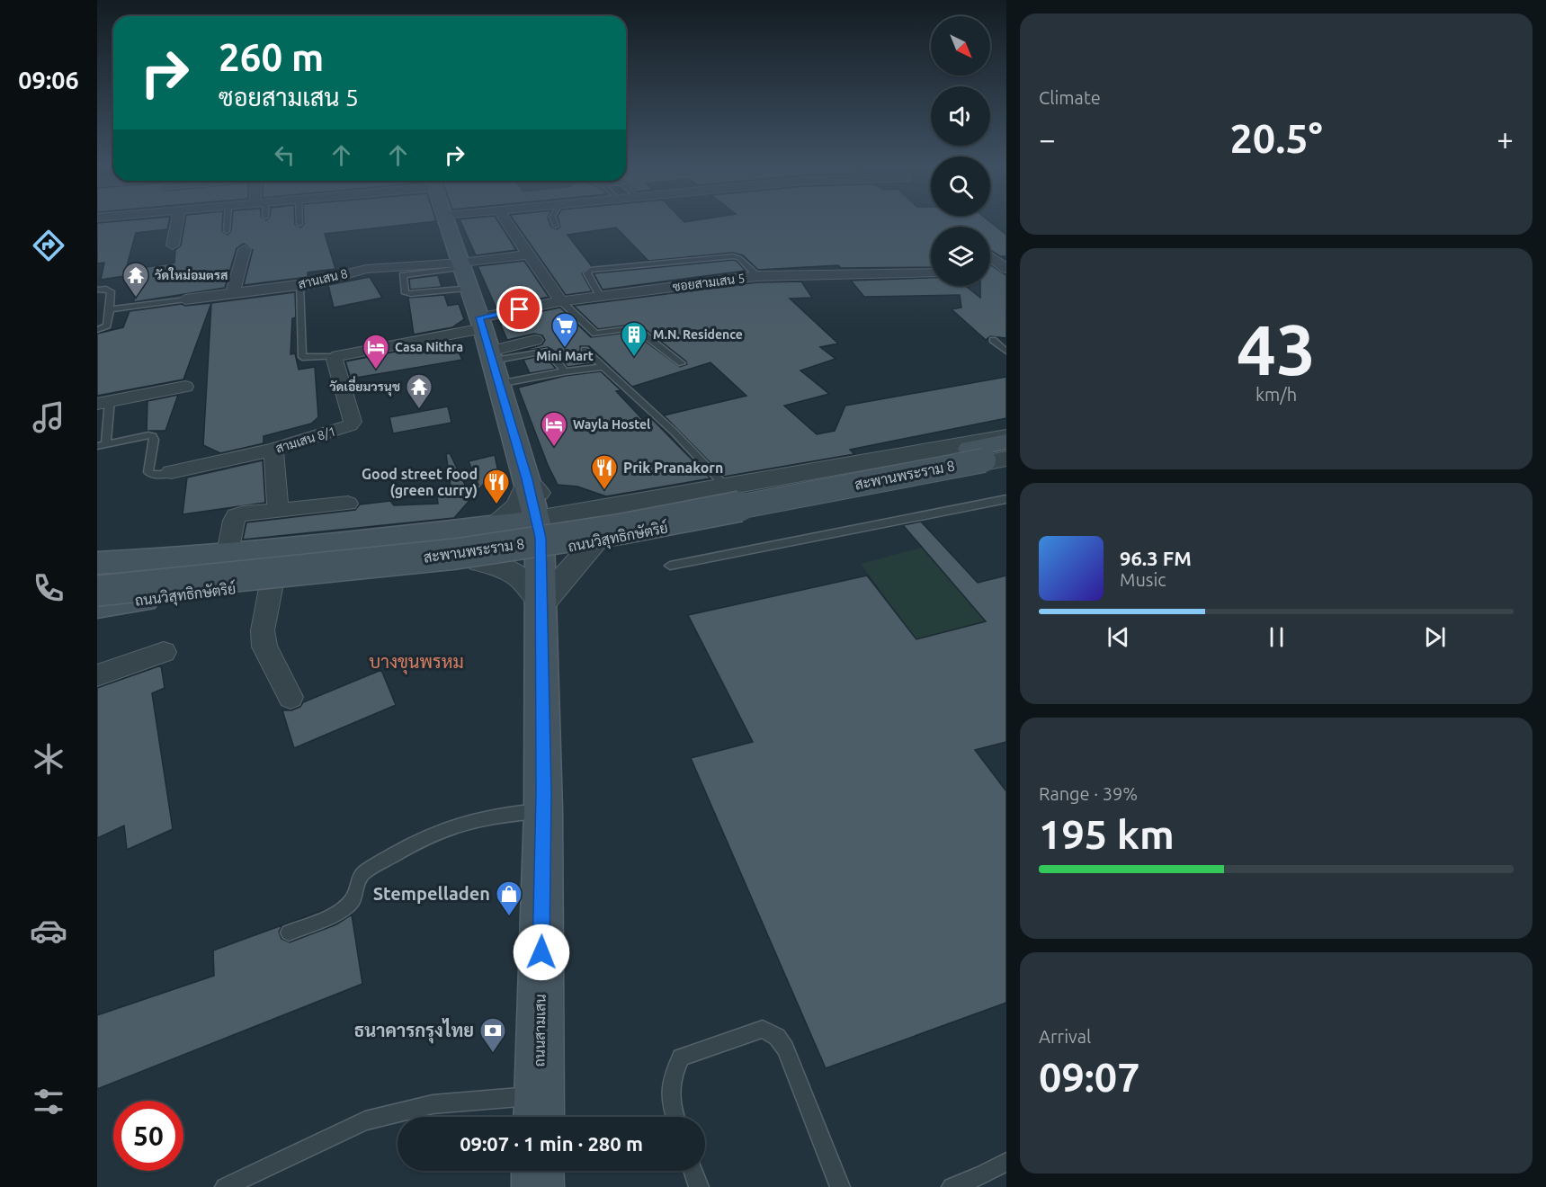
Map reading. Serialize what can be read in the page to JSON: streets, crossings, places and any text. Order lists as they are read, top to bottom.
{
  "streets": {
    "main road": ["สะพานพระราม 8", "ถนนวิสุทธิกษัตริย์", "ถนนสามเสน"],
    "street": ["สานเสน 8", "ซอยสามเสน 5", "สามเสน 8/1"]
  },
  "crossings": [
    ["สานเสน 8", "ถนนสามเสน"],
    ["ซอยสามเสน 5", "ถนนสามเสน"],
    ["สะพานพระราม 8", "ถนนวิสุทธิกษัตริย์"],
    ["ถนนวิสุทธิกษัตริย์", "ถนนสามเสน"]
  ],
  "districts": ["บางขุนพรหม"],
  "places": {
    "temple": ["วัดใหม่อมตรส", "วัดเอี่ยมวรนุช"],
    "supermarket": ["Mini Mart"],
    "building": ["M.N. Residence"],
    "hotel": ["Casa Nithra", "Wayla Hostel"],
    "restaurant": ["Prik Pranakorn", "Good street food (green curry)"],
    "shop": ["Stempelladen"],
    "bank": ["ธนาคารกรุงไทย"]
  },
  "north": "bottom right",
  "page": {
    "tabs": "09:06",
    "tile": [
      "Climate",
      ["43", "km/h"],
      ["Range · 39%", "195 km"],
      ["Arrival", "09:07"]
    ],
    "turn": ["260 m", "ซอยสามเสน 5"],
    "heat": ["−", "20.5°", "+"],
    "song": ["96.3 FM", "Music"],
    "limit": "50",
    "trip": "09:07 · 1 min · 280 m"
  }
}
